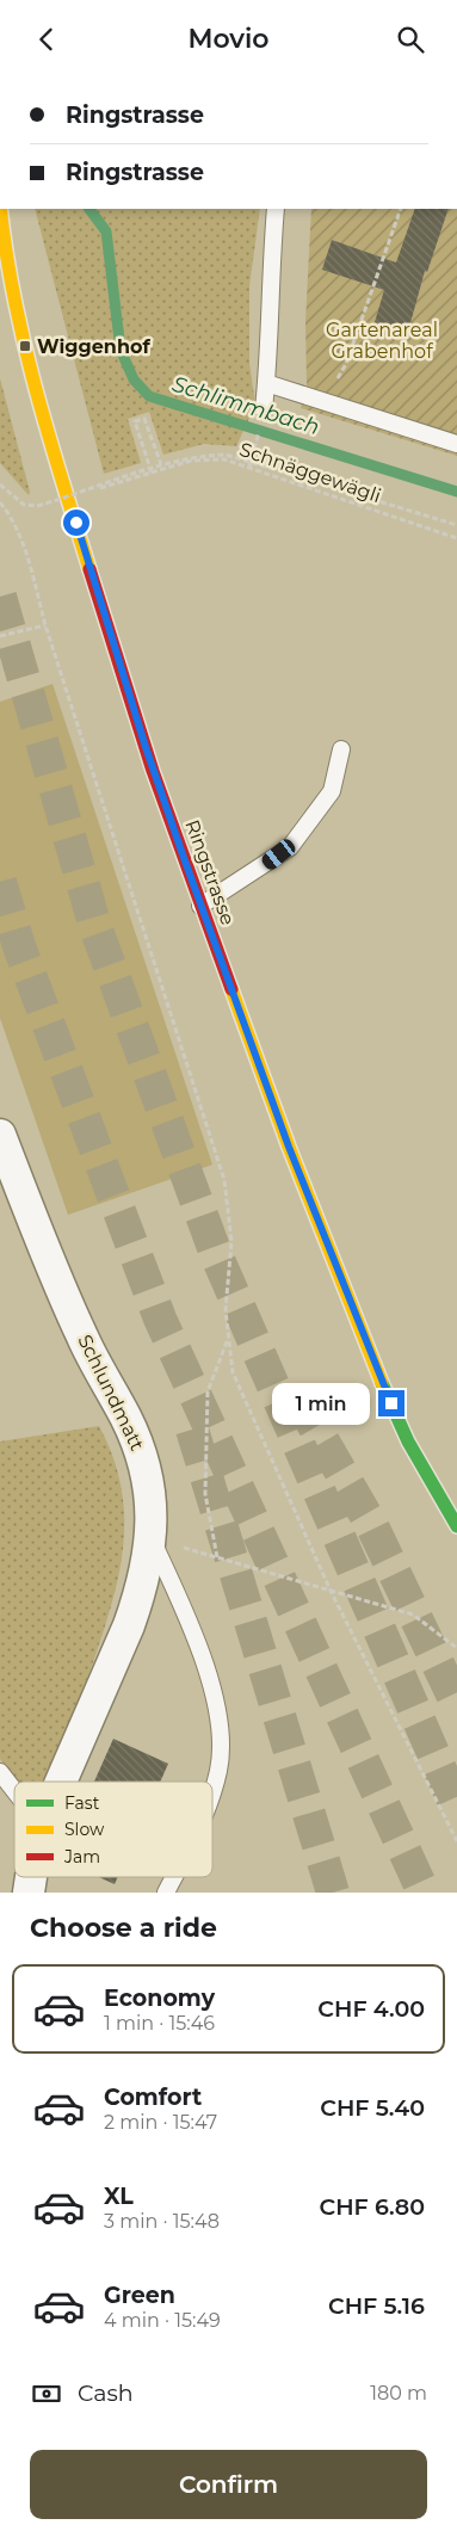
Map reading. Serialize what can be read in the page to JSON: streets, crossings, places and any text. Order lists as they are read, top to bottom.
{
  "streets": {
    "main road": ["Ringstrasse"],
    "street": ["Schlundmatt"],
    "path": ["Schnäggewägli"]
  },
  "water": ["Schlimmbach"],
  "parks": ["Gartenareal Grabenhof"],
  "places": {
    "transit": ["Wiggenhof"]
  },
  "legend": ["Fast", "Slow", "Jam"],
  "page": {
    "header": "Movio",
    "banner": ["Ringstrasse", "Ringstrasse"],
    "bubble": "1 min",
    "heading": "Choose a ride",
    "list": [
      {
        "name": "Economy",
        "note": "1 min · 15:46",
        "value": "CHF 4.00"
      },
      {
        "name": "Comfort",
        "note": "2 min · 15:47",
        "value": "CHF 5.40"
      },
      {
        "name": "XL",
        "note": "3 min · 15:48",
        "value": "CHF 6.80"
      },
      {
        "name": "Green",
        "note": "4 min · 15:49",
        "value": "CHF 5.16"
      }
    ],
    "pay": ["Cash", "180 m"],
    "buttons": "Confirm"
  }
}
